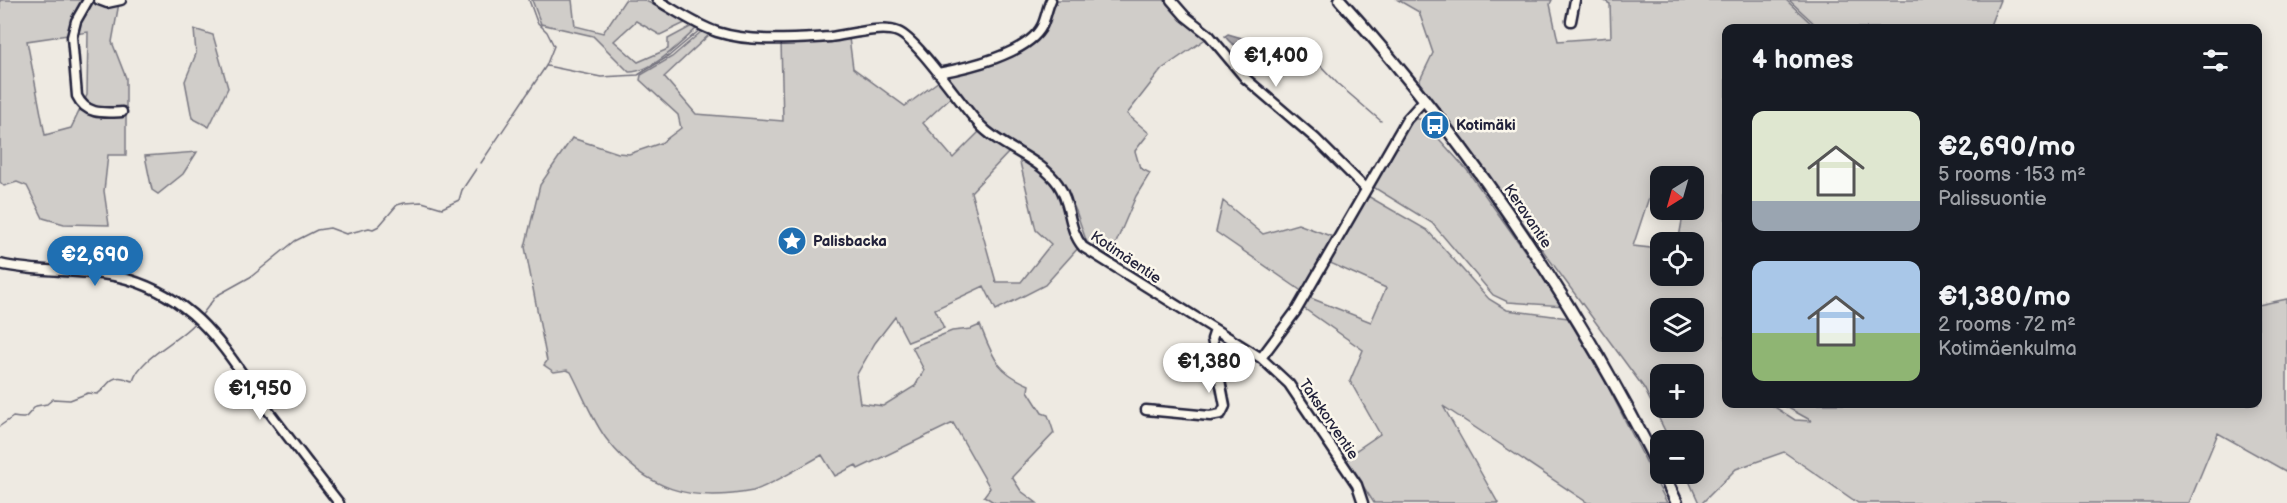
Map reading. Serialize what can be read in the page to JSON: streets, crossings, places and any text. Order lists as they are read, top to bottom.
{
  "streets": {
    "main road": ["Keravantie"],
    "street": ["Kotimäentie", "Takskorventie"]
  },
  "crossings": [
    ["Kotimäentie", "Takskorventie"]
  ],
  "places": {
    "bus stop": ["Kotimäki"],
    "place": ["Palisbacka"]
  },
  "north": "bottom left",
  "page": {
    "heading": "4 homes",
    "price": [
      "€1,400",
      "€2,690",
      "€1,380",
      "€1,950"
    ],
    "list": [
      {
        "name": "€2,690/mo",
        "note": "5 rooms · 153 m² · Palissuontie"
      },
      {
        "name": "€1,380/mo",
        "note": "2 rooms · 72 m² · Kotimäenkulma"
      }
    ],
    "map_buttons": ["+", "−"]
  }
}
